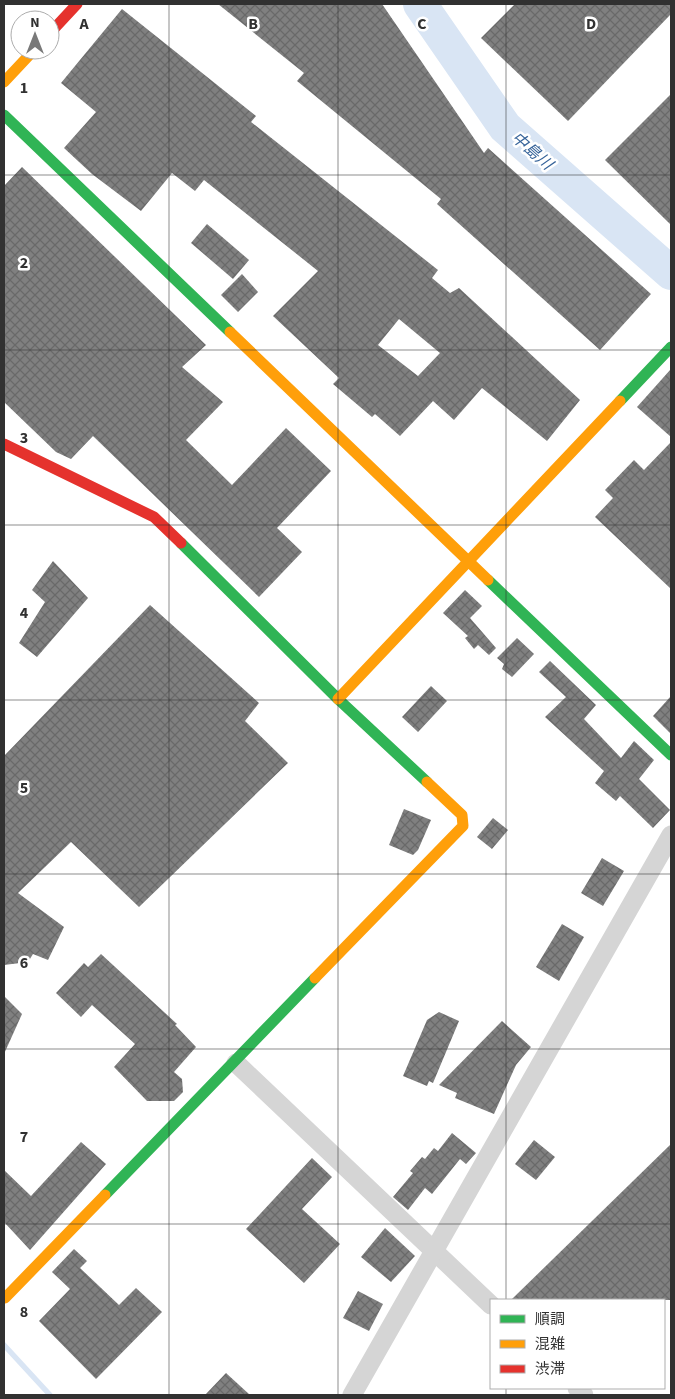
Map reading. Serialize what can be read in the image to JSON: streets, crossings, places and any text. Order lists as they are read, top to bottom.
{
  "water": ["中島川"],
  "legend": ["順調", "混雑", "渋滞"],
  "north": "top",
  "grid": {
    "columns": [
      "A",
      "B",
      "C",
      "D"
    ],
    "rows": [
      "1",
      "2",
      "3",
      "4",
      "5",
      "6",
      "7",
      "8"
    ]
  }
}
